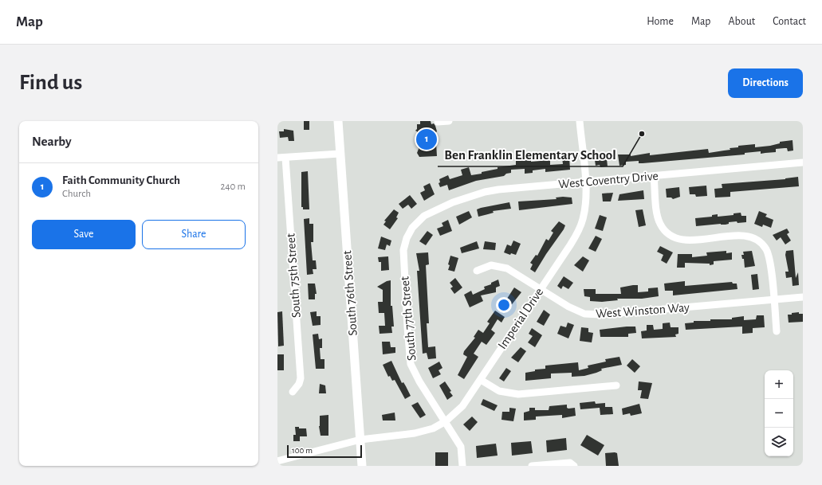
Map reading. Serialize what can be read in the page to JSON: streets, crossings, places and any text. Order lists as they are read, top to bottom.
{
  "streets": {
    "main road": ["South 76th Street"],
    "street": [
      "West Coventry Drive",
      "South 75th Street",
      "West Winston Way",
      "South 77th Street",
      "Imperial Drive"
    ]
  },
  "crossings": [
    ["West Coventry Drive", "South 77th Street"],
    ["West Coventry Drive", "Imperial Drive"],
    ["South 76th Street", "Imperial Drive"],
    ["West Winston Way", "Imperial Drive"],
    ["South 77th Street", "Imperial Drive"]
  ],
  "places": ["Ben Franklin Elementary School"],
  "scale_bar": "100 m",
  "page": {
    "header": "Map",
    "nav": [
      "Home",
      "Map",
      "About",
      "Contact"
    ],
    "buttons": [
      "Directions",
      ["Save", "Share"]
    ],
    "title": "Find us",
    "heading": "Nearby",
    "pins": "1",
    "list": [
      {
        "mark": "1",
        "name": "Faith Community Church",
        "note": "Church",
        "value": "240 m"
      }
    ],
    "map_buttons": ["+", "−"],
    "scale": "100 m"
  }
}
